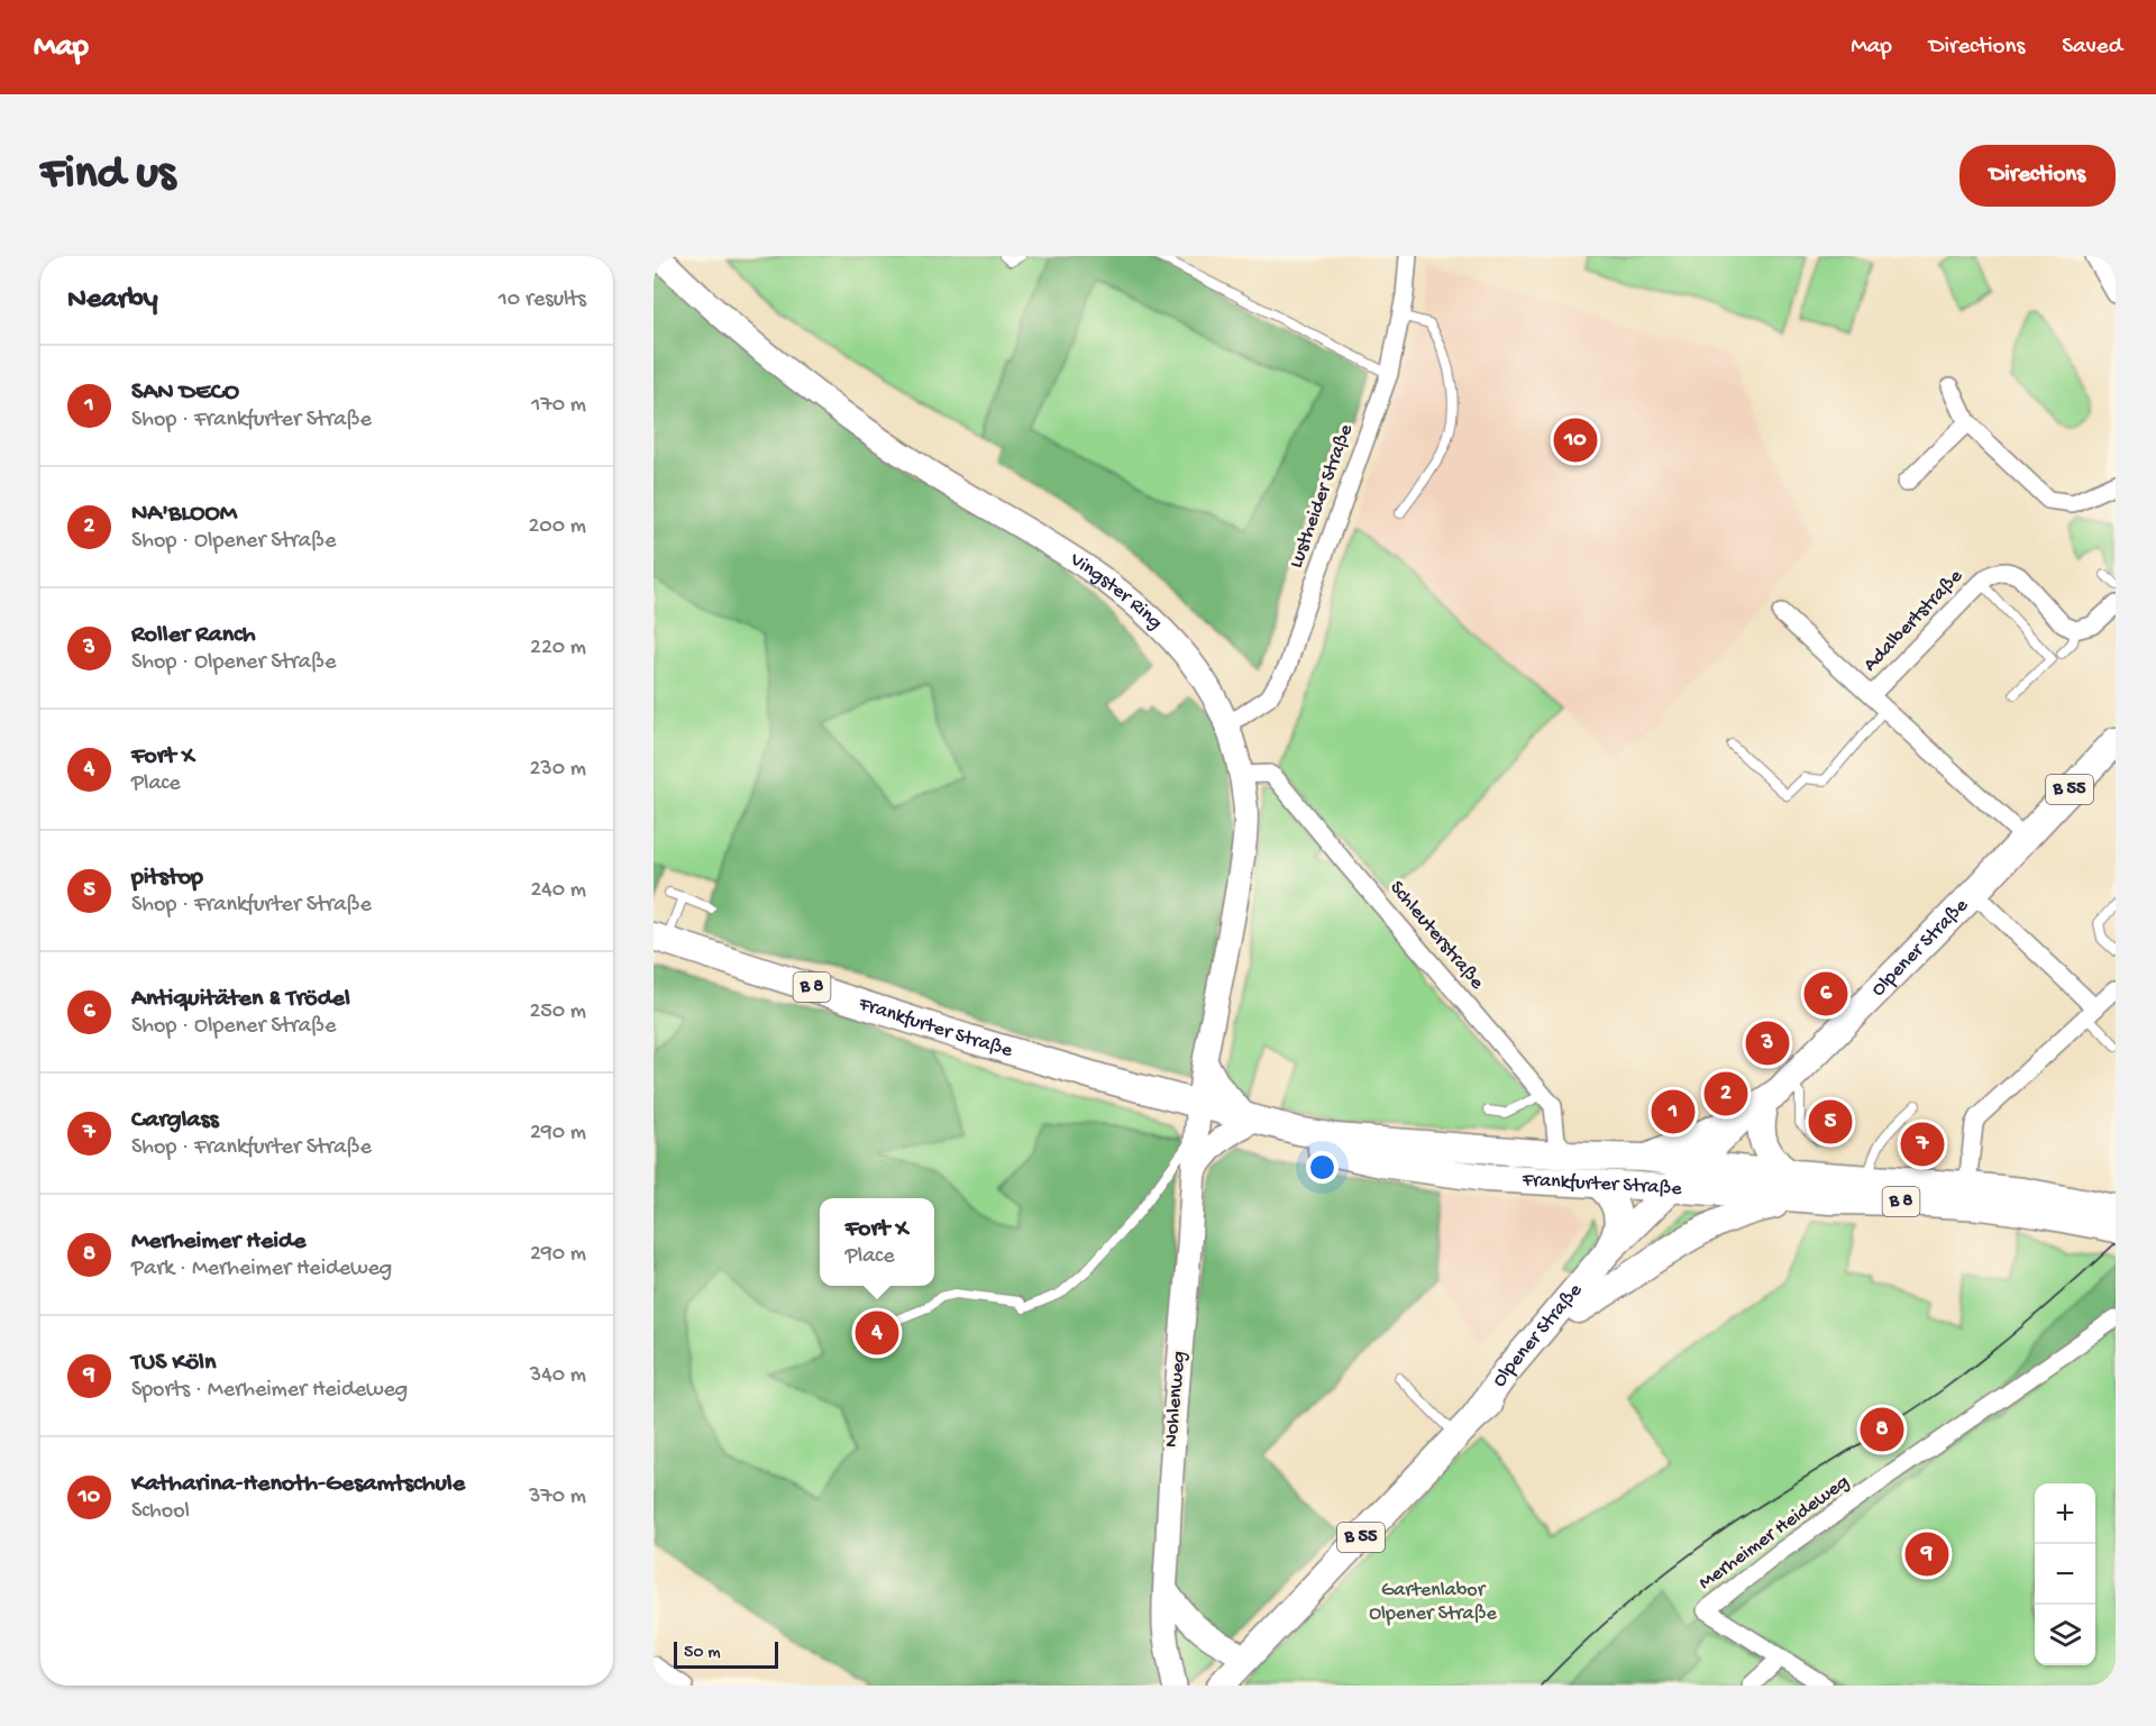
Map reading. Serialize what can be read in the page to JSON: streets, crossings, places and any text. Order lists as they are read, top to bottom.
{
  "streets": {
    "main road": [
      "Vingster Ring",
      "B 55",
      "Olpener Straße",
      "B 8",
      "Frankfurter Straße",
      "Nohlenweg"
    ],
    "street": [
      "Lustheider Straße",
      "Adalbertstraße",
      "Schleuterstraße",
      "Merheimer Heideweg"
    ]
  },
  "crossings": [
    ["Lustheider Straße", "Vingster Ring"],
    ["Vingster Ring", "Schleuterstraße"],
    ["Vingster Ring", "Frankfurter Straße"],
    ["Vingster Ring", "Nohlenweg"],
    ["Adalbertstraße", "Olpener Straße"],
    ["B 55", "Olpener Straße"],
    ["B 55", "Frankfurter Straße"],
    ["Schleuterstraße", "Frankfurter Straße"],
    ["Olpener Straße", "Frankfurter Straße"],
    ["Frankfurter Straße", "Nohlenweg"]
  ],
  "parks": ["Gartenlabor Olpener Straße"],
  "scale_bar": "50 m",
  "page": {
    "header": "Map",
    "nav": ["Map", "Directions", "Saved"],
    "buttons": "Directions",
    "title": "Find us",
    "heading": ["Nearby", "10 results"],
    "list": [
      {
        "mark": "1",
        "name": "SAN DECO",
        "note": "Shop · Frankfurter Straße",
        "value": "170 m"
      },
      {
        "mark": "2",
        "name": "NA'BLOOM",
        "note": "Shop · Olpener Straße",
        "value": "200 m"
      },
      {
        "mark": "3",
        "name": "Roller Ranch",
        "note": "Shop · Olpener Straße",
        "value": "220 m"
      },
      {
        "mark": "4",
        "name": "Fort X",
        "note": "Place",
        "value": "230 m"
      },
      {
        "mark": "5",
        "name": "pitstop",
        "note": "Shop · Frankfurter Straße",
        "value": "240 m"
      },
      {
        "mark": "6",
        "name": "Antiquitäten & Trödel",
        "note": "Shop · Olpener Straße",
        "value": "250 m"
      },
      {
        "mark": "7",
        "name": "Carglass",
        "note": "Shop · Frankfurter Straße",
        "value": "290 m"
      },
      {
        "mark": "8",
        "name": "Merheimer Heide",
        "note": "Park · Merheimer Heideweg",
        "value": "290 m"
      },
      {
        "mark": "9",
        "name": "TUS Köln",
        "note": "Sports · Merheimer Heideweg",
        "value": "340 m"
      },
      {
        "mark": "10",
        "name": "Katharina-Henoth-Gesamtschule",
        "note": "School",
        "value": "370 m"
      }
    ],
    "pins": [
      "10",
      "6",
      "3",
      "2",
      "1",
      "5",
      "7",
      "4",
      "8",
      "9"
    ],
    "popup": ["Fort X", "Place"],
    "map_buttons": ["+", "−"],
    "scale": "50 m"
  }
}
